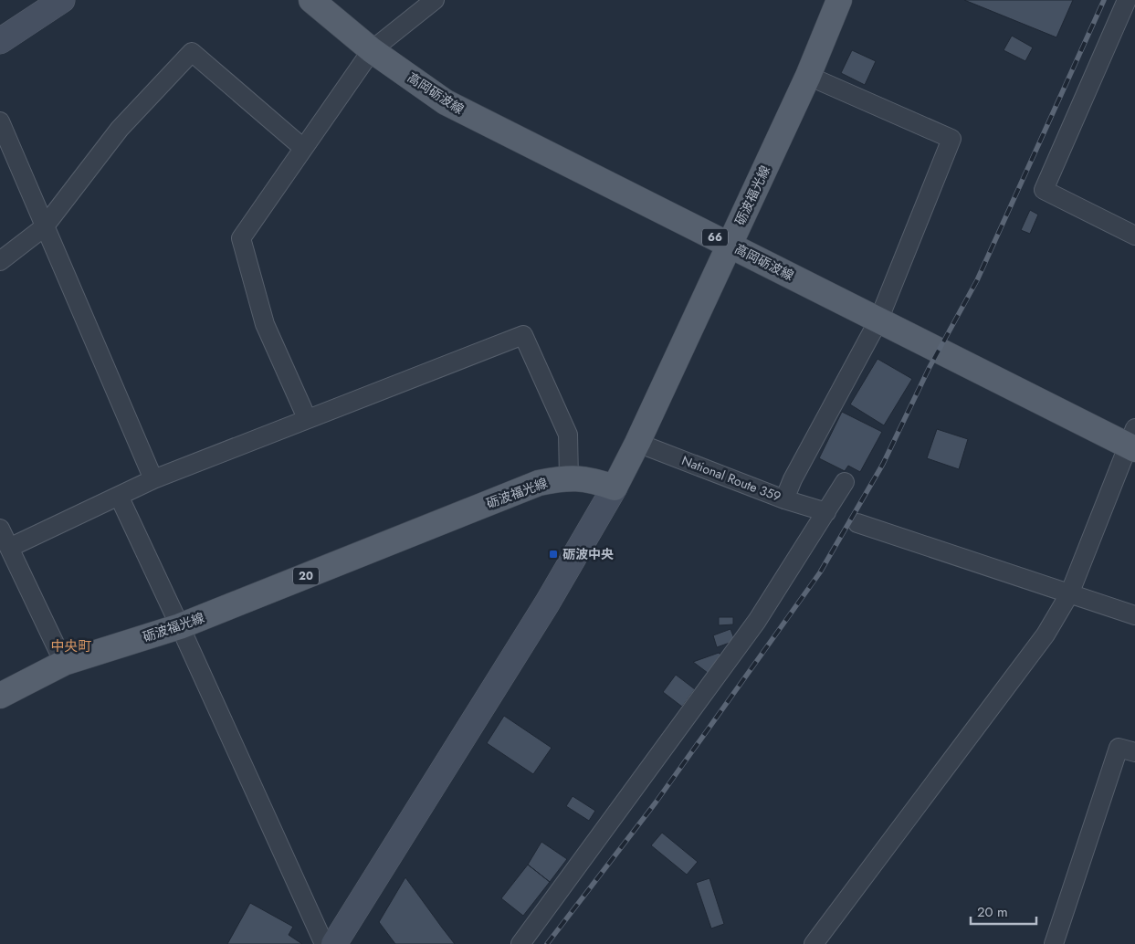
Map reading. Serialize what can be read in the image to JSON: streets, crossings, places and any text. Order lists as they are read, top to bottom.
{
  "streets": {
    "main road": [
      "高岡砺波線",
      "砺波福光線",
      "66",
      "20"
    ],
    "street": ["National Route 359"]
  },
  "crossings": [
    ["高岡砺波線", "砺波福光線"],
    ["砺波福光線", "National Route 359"]
  ],
  "districts": ["中央町"],
  "places": {
    "transit": ["砺波中央"]
  },
  "scale_bar": "20 m"
}
